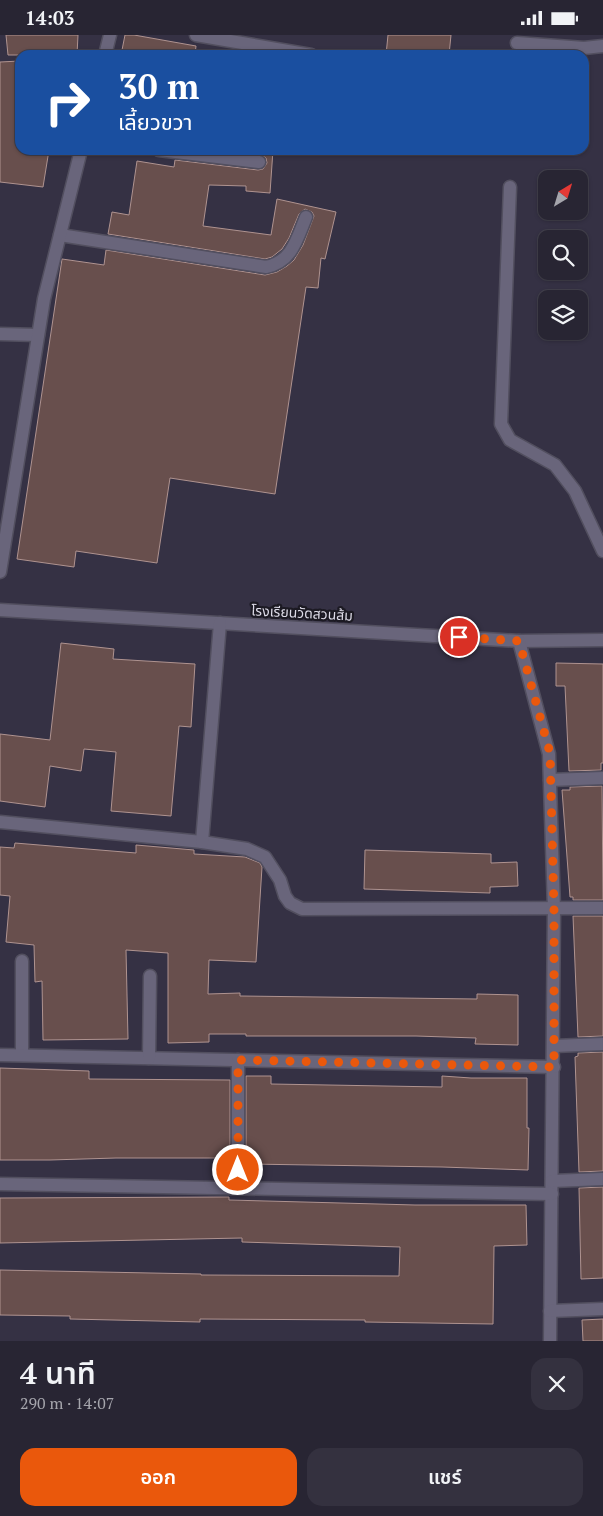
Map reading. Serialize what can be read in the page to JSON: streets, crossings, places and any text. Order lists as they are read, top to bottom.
{
  "streets": {
    "street": ["โรงเรียนวัดสวนส้ม"]
  },
  "north": "top right",
  "page": {
    "status": "14:03",
    "turn": ["30 m", "เลี้ยวขวา"],
    "heading": ["4 นาที", "290 m · 14:07"],
    "buttons": ["ออก", "แชร์"]
  }
}
